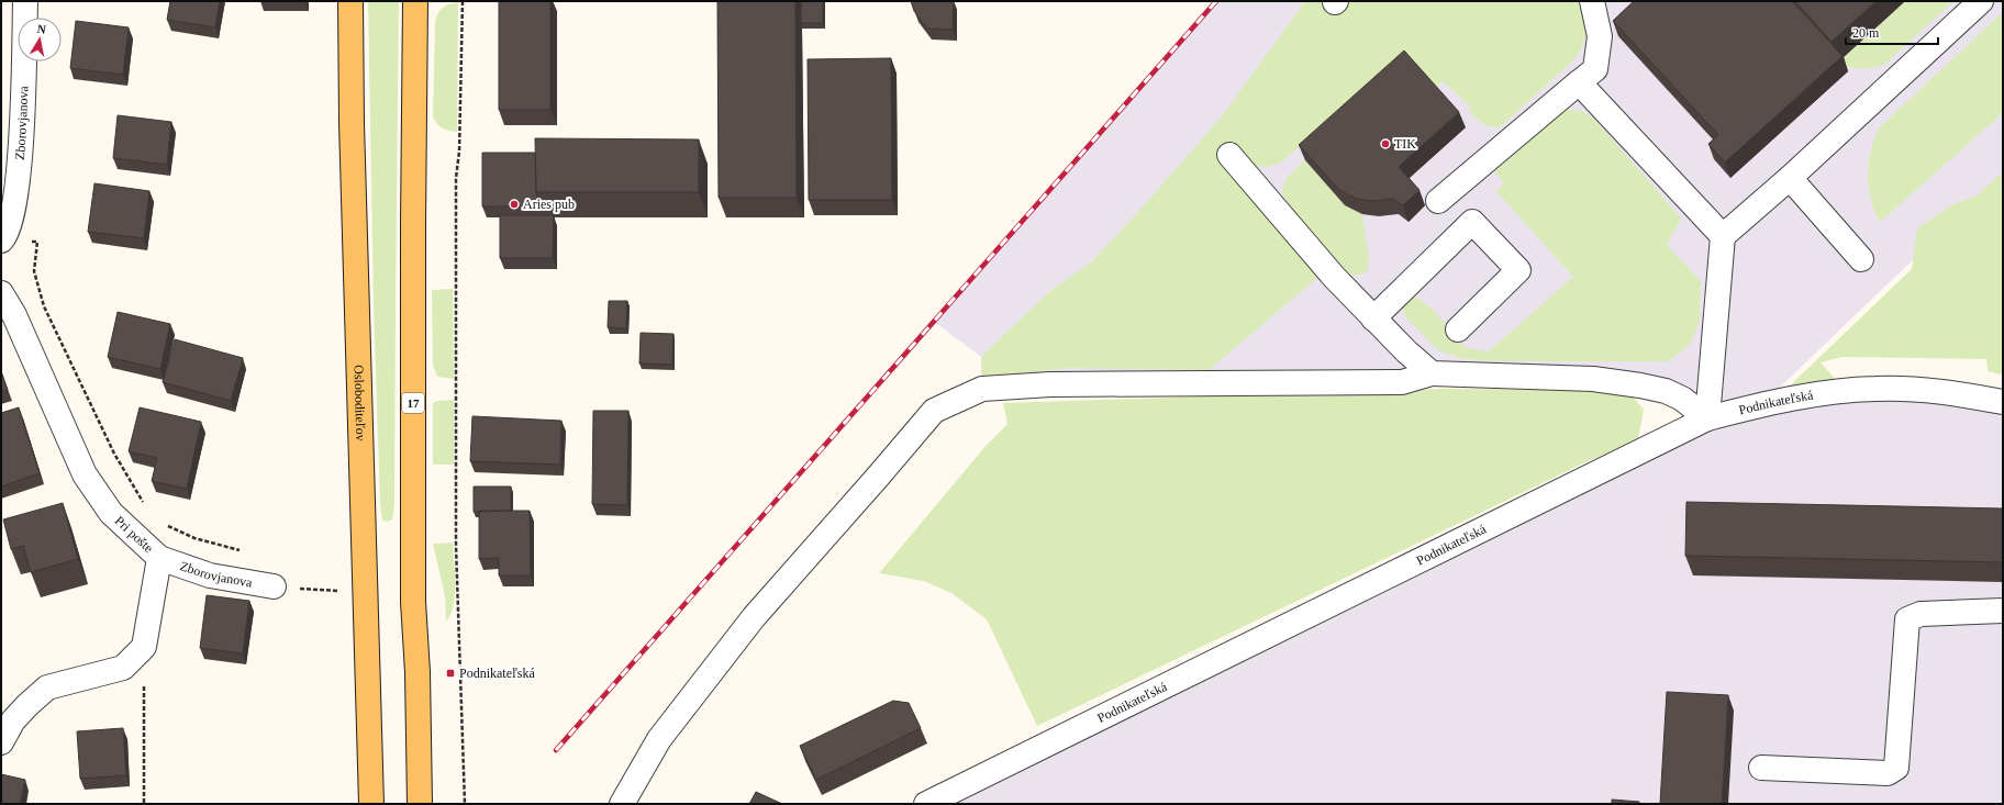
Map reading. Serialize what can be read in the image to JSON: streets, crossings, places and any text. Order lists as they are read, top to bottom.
{
  "streets": {
    "main road": ["Osloboditeľov", "17"],
    "street": ["Zborovjanova", "Podnikateľská", "Pri pošte"]
  },
  "crossings": [
    ["Zborovjanova", "Pri pošte"]
  ],
  "places": {
    "other": ["TIK", "Aries pub"],
    "transit": ["Podnikateľská"]
  },
  "scale_bar": "20 m",
  "north": "top"
}
